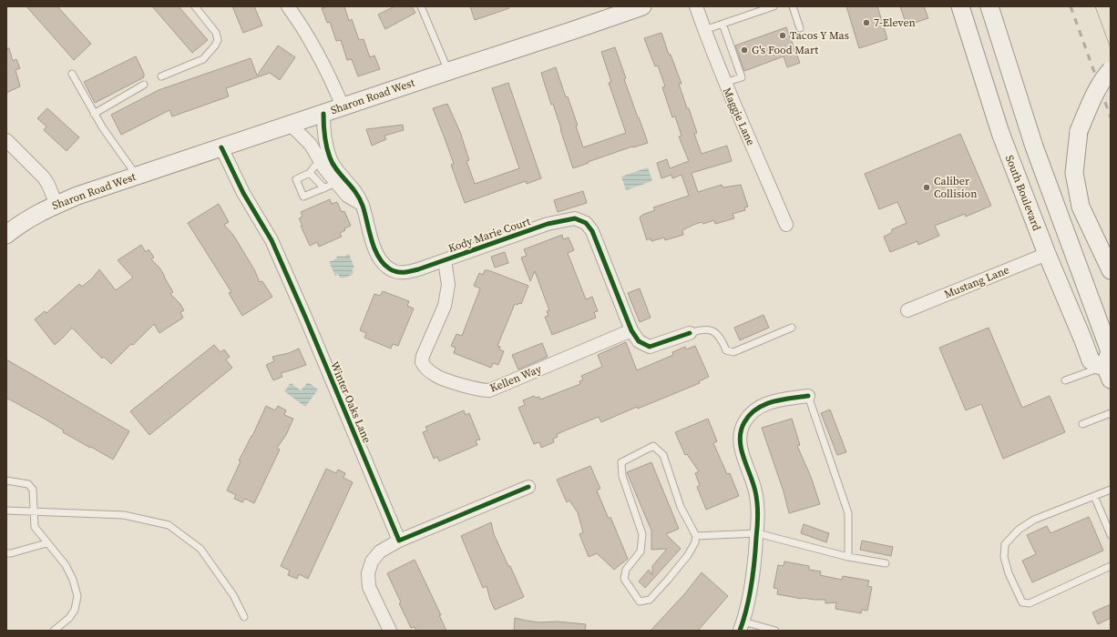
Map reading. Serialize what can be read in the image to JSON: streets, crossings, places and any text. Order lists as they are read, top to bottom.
{
  "streets": {
    "main road": ["Sharon Road West", "South Boulevard"],
    "street": [
      "Maggie Lane",
      "Kody Marie Court",
      "Mustang Lane",
      "Kellen Way",
      "Winter Oaks Lane"
    ]
  },
  "crossings": [
    ["Sharon Road West", "Kody Marie Court"],
    ["Sharon Road West", "Winter Oaks Lane"],
    ["South Boulevard", "Mustang Lane"],
    ["Kody Marie Court", "Kellen Way"]
  ],
  "places": [
    "7-Eleven",
    "Tacos Y Mas",
    "G's Food Mart",
    "Caliber Collision"
  ]
}
